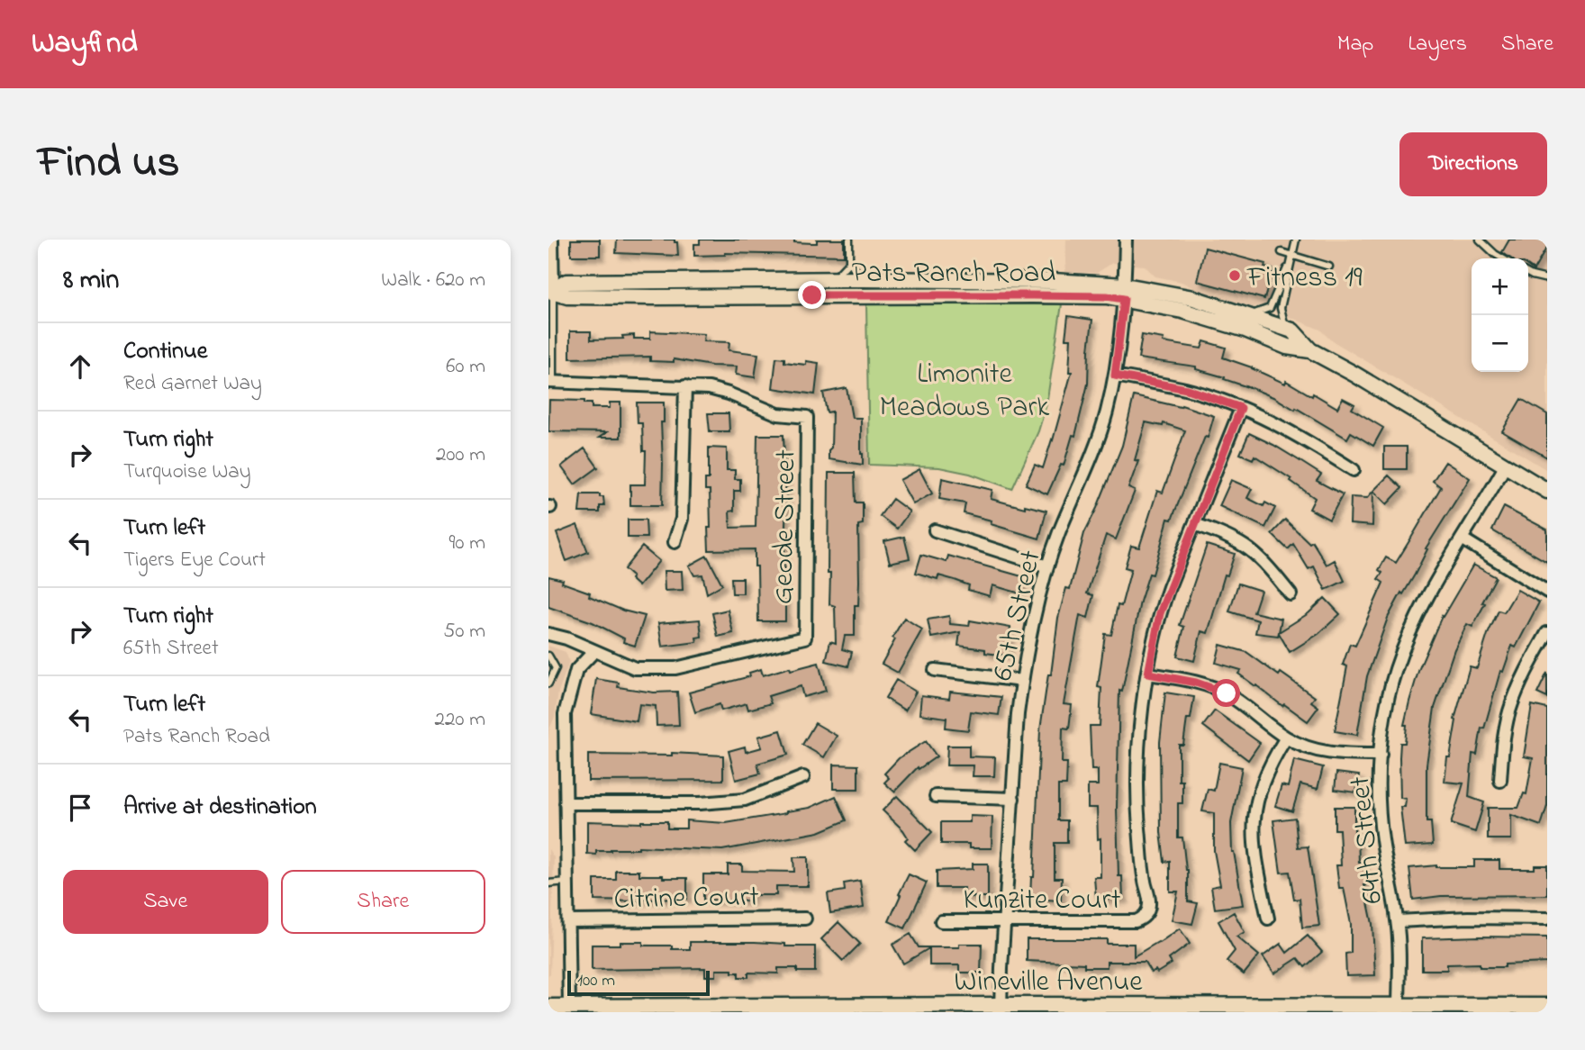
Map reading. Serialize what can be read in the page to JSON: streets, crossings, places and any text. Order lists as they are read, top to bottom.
{
  "streets": {
    "street": [
      "Pats Ranch Road",
      "Geode Street",
      "65th Street",
      "64th Street",
      "Citrine Court",
      "Kunzite Court",
      "Wineville Avenue"
    ]
  },
  "crossings": [
    ["Pats Ranch Road", "65th Street"],
    ["Pats Ranch Road", "64th Street"],
    ["65th Street", "Kunzite Court"],
    ["65th Street", "Wineville Avenue"],
    ["64th Street", "Wineville Avenue"]
  ],
  "parks": ["Limonite Meadows Park"],
  "places": ["Fitness 19"],
  "scale_bar": "100 m",
  "page": {
    "header": "Wayfind",
    "nav": ["Map", "Layers", "Share"],
    "title": "Find us",
    "buttons": [
      "Directions",
      ["Save", "Share"]
    ],
    "heading": ["8 min", "Walk · 620 m"],
    "map_buttons": ["+", "−"],
    "list": [
      ["Continue", "Red Garnet Way", "60 m"],
      ["Turn right", "Turquoise Way", "200 m"],
      ["Turn left", "Tigers Eye Court", "90 m"],
      ["Turn right", "65th Street", "50 m"],
      ["Turn left", "Pats Ranch Road", "220 m"],
      "Arrive at destination"
    ],
    "scale": "100 m"
  }
}
